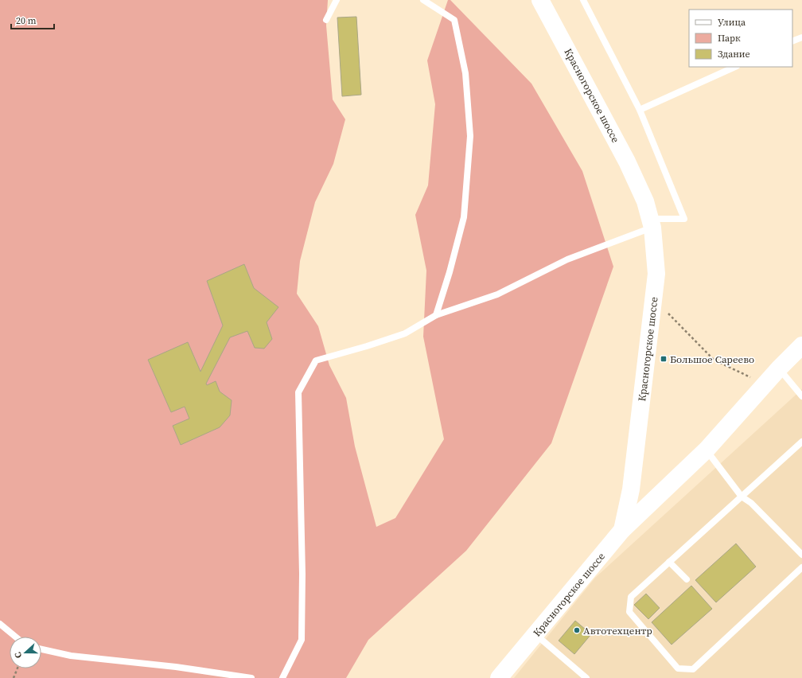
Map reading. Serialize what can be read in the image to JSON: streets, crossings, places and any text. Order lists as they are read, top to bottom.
{
  "streets": {
    "main road": ["Красногорское шоссе"]
  },
  "places": {
    "transit": ["Большое Сареево"],
    "other": ["Автотехцентр"]
  },
  "legend": ["Улица", "Парк", "Здание"],
  "scale_bar": "20 m",
  "north": "left"
}
